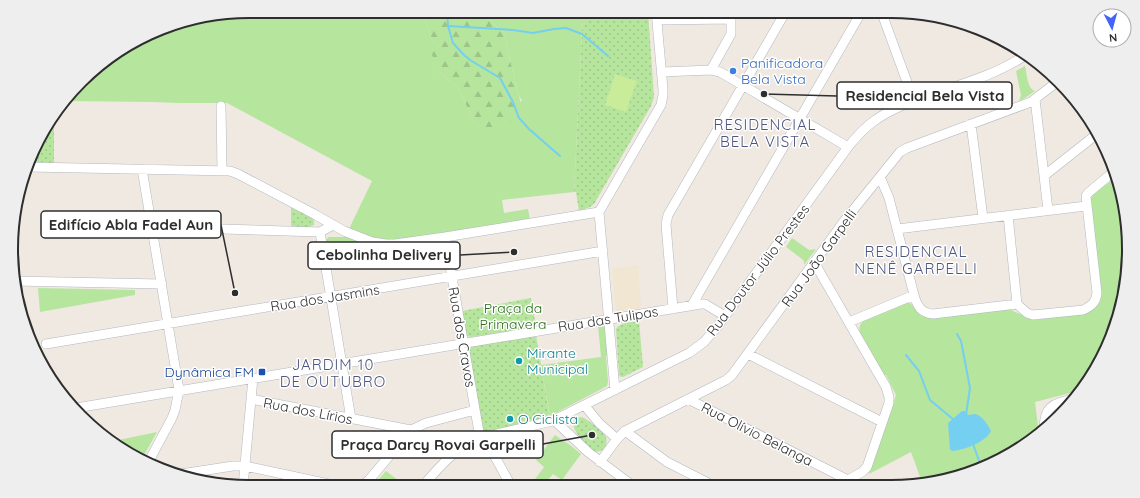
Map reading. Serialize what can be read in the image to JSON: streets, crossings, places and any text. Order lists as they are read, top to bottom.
{
  "streets": {
    "street": [
      "Rua João Garpelli",
      "Rua Doutor Júlio Prestes",
      "Rua dos Jasmins",
      "Rua das Tulipas",
      "Rua dos Cravos",
      "Rua dos Lírios",
      "Rua Olívio Belanga"
    ]
  },
  "crossings": [
    ["Rua João Garpelli", "Rua Olívio Belanga"],
    ["Rua Doutor Júlio Prestes", "Rua dos Cravos"],
    ["Rua dos Jasmins", "Rua dos Cravos"],
    ["Rua das Tulipas", "Rua dos Cravos"]
  ],
  "districts": ["RESIDENCIAL BELA VISTA", "RESIDENCIAL NENÊ GARPELLI", "JARDIM 10 DE OUTUBRO"],
  "parks": ["Praça da Primavera"],
  "places": {
    "other": [
      "Panificadora Bela Vista",
      "Residencial Bela Vista",
      "Cebolinha Delivery",
      "Edifício Abla Fadel Aun",
      "Mirante Municipal",
      "O Ciclista",
      "Praça Darcy Rovai Garpelli"
    ],
    "transit": ["Dynâmica FM"]
  },
  "north": "bottom"
}
